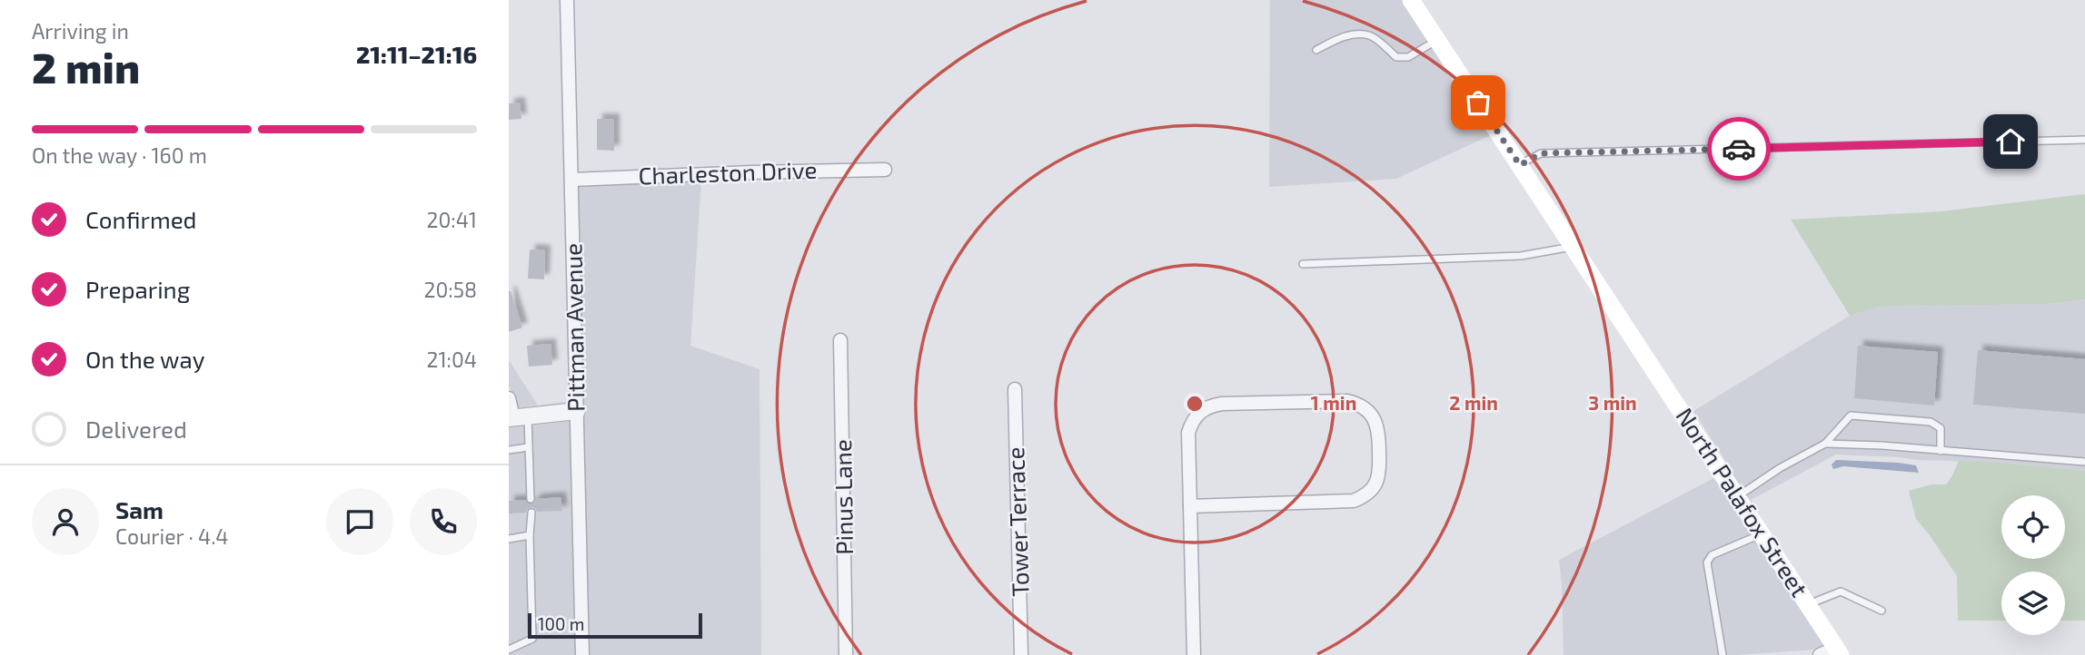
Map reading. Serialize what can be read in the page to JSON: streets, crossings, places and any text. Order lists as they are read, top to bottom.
{
  "streets": {
    "main road": ["North Palafox Street"],
    "street": [
      "Charleston Drive",
      "Pittman Avenue",
      "Pinus Lane",
      "Tower Terrace"
    ]
  },
  "crossings": [
    ["Charleston Drive", "Pittman Avenue"]
  ],
  "scale_bar": "100 m",
  "page": {
    "heading": ["2 min", "Arriving in", "21:11–21:16"],
    "panel": ["Sam", "Courier · 4.4"],
    "bar": "On the way · 160 m",
    "list": [
      ["Confirmed", "20:41"],
      ["Preparing", "20:58"],
      ["On the way", "21:04"],
      "Delivered"
    ],
    "scale": "100 m"
  },
  "rings": ["1 min", "2 min", "3 min"]
}
